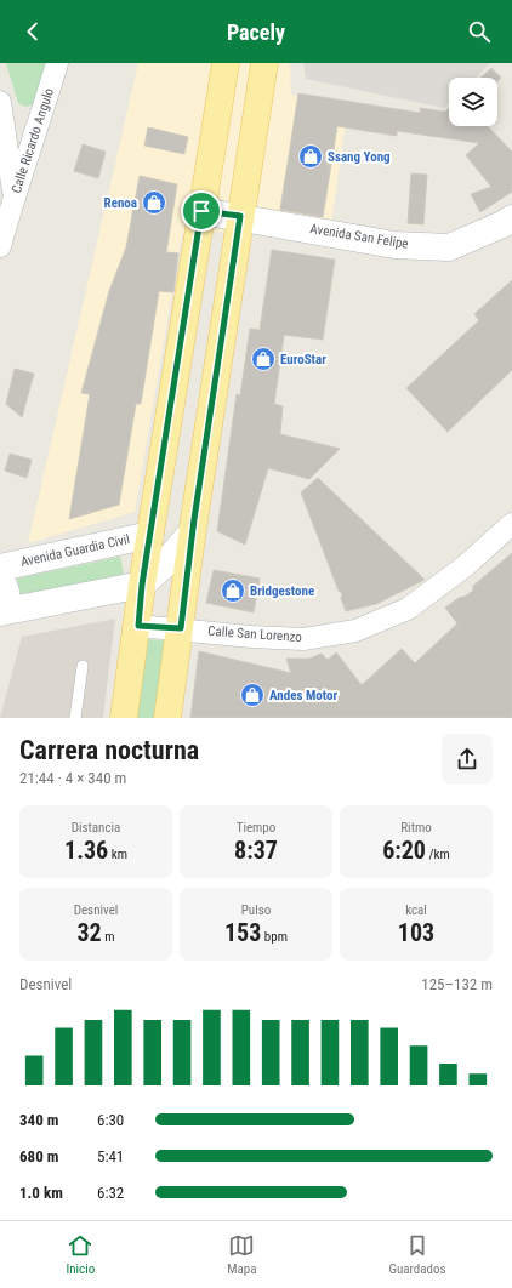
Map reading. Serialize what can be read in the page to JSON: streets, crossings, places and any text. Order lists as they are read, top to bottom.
{
  "streets": {
    "main road": ["Avenida San Felipe", "Avenida Guardia Civil"],
    "street": ["Calle Ricardo Angulo", "Calle San Lorenzo"]
  },
  "places": {
    "shop": [
      "Ssang Yong",
      "Renoa",
      "EuroStar",
      "Bridgestone",
      "Andes Motor"
    ]
  },
  "page": {
    "header": "Pacely",
    "heading": ["Carrera nocturna", "21:44 · 4 × 340 m"],
    "stats": [
      ["Distancia", "1.36 km"],
      ["Tiempo", "8:37"],
      ["Ritmo", "6:20 /km"],
      ["Desnivel", "32 m"],
      ["Pulso", "153 bpm"],
      ["kcal", "103"]
    ],
    "chart": ["Desnivel", "125–132 m"],
    "list": [
      {
        "name": "340 m",
        "note": "6:30"
      },
      {
        "name": "680 m",
        "note": "5:41"
      },
      {
        "name": "1.0 km",
        "note": "6:32"
      }
    ],
    "tabs": ["Inicio", "Mapa", "Guardados"]
  }
}
